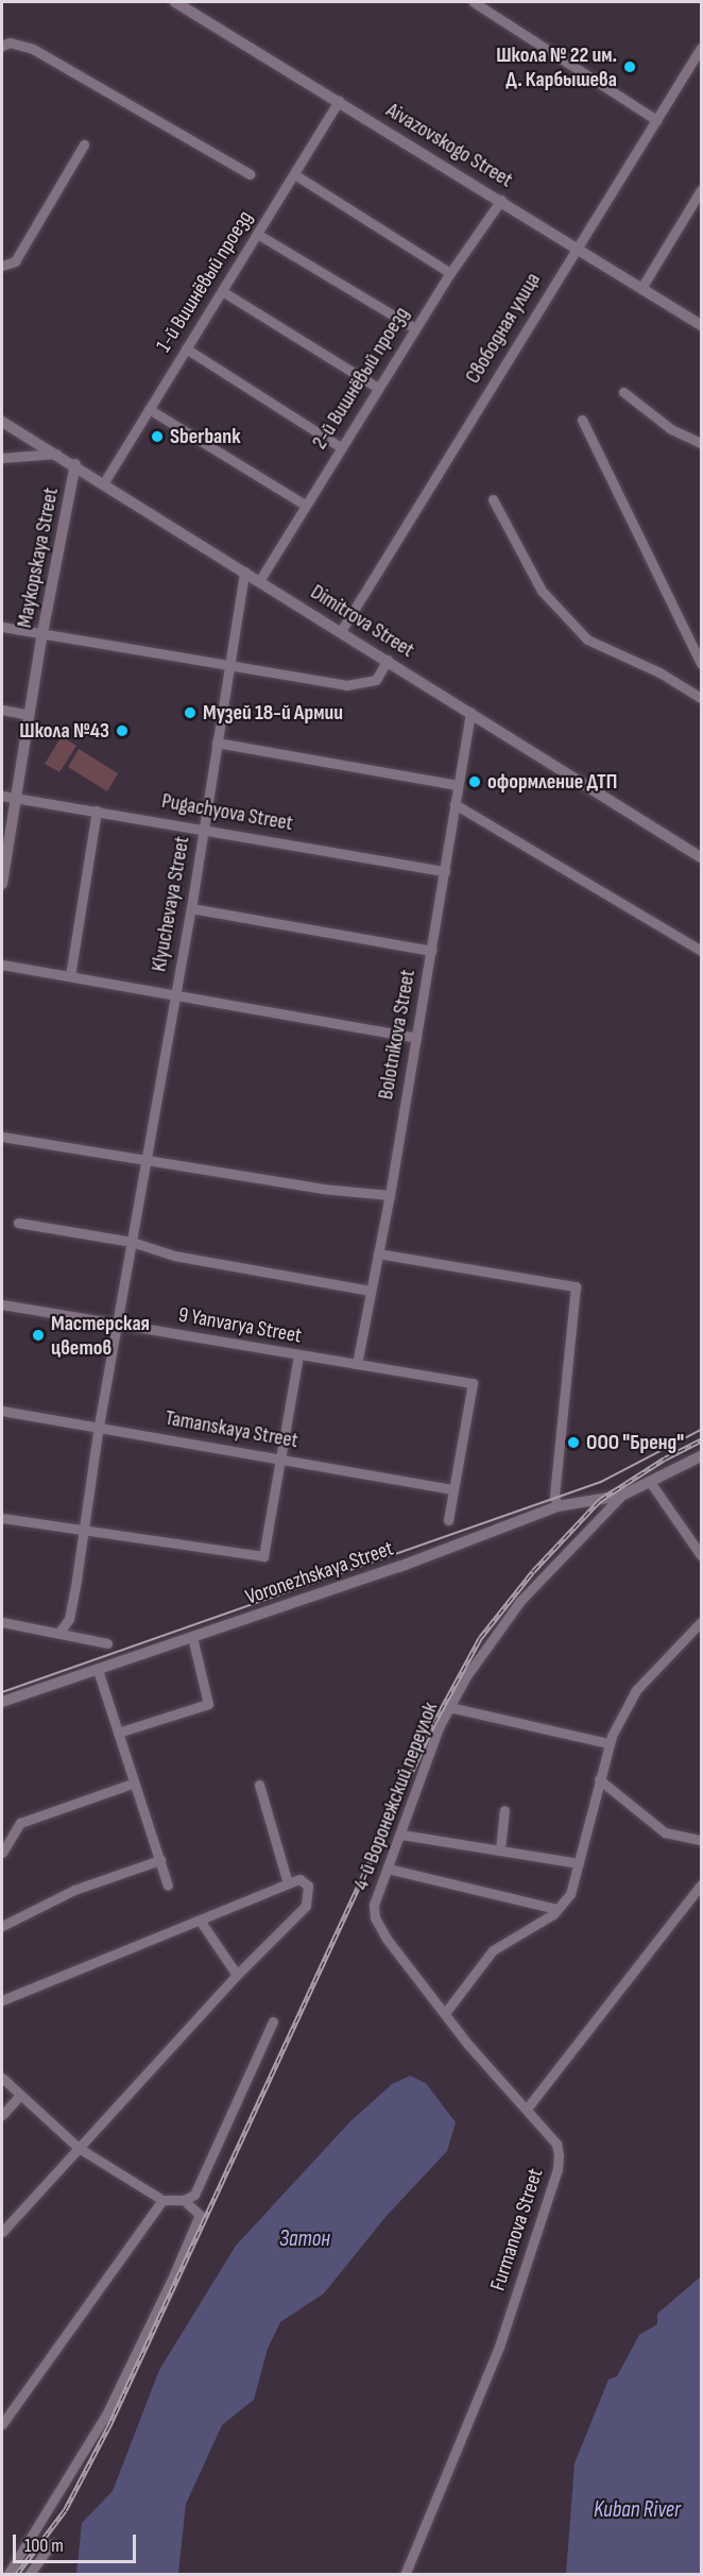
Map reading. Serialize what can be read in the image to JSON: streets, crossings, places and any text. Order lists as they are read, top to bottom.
{
  "streets": {
    "street": [
      "Aivazovskogo Street",
      "1-й Вишнёвый проезд",
      "Свободная улица",
      "2-й Вишнёвый проезд",
      "Maykopskaya Street",
      "Dimitrova Street",
      "Pugachyova Street",
      "Klyuchevaya Street",
      "Bolotnikova Street",
      "9 Yanvarya Street",
      "Tamanskaya Street",
      "Voronezhskaya Street",
      "4-й Воронежский переулок",
      "Furmanova Street"
    ]
  },
  "crossings": [
    ["Aivazovskogo Street", "1-й Вишнёвый проезд"],
    ["Aivazovskogo Street", "Свободная улица"],
    ["Aivazovskogo Street", "2-й Вишнёвый проезд"],
    ["1-й Вишнёвый проезд", "Dimitrova Street"],
    ["Свободная улица", "Dimitrova Street"],
    ["2-й Вишнёвый проезд", "Dimitrova Street"],
    ["Maykopskaya Street", "Dimitrova Street"],
    ["Maykopskaya Street", "Pugachyova Street"],
    ["Dimitrova Street", "Klyuchevaya Street"],
    ["Dimitrova Street", "Bolotnikova Street"],
    ["Pugachyova Street", "Klyuchevaya Street"],
    ["Pugachyova Street", "Bolotnikova Street"],
    ["Klyuchevaya Street", "9 Yanvarya Street"],
    ["Klyuchevaya Street", "Tamanskaya Street"],
    ["Bolotnikova Street", "9 Yanvarya Street"],
    ["9 Yanvarya Street", "Tamanskaya Street"],
    ["Voronezhskaya Street", "4-й Воронежский переулок"],
    ["4-й Воронежский переулок", "Furmanova Street"]
  ],
  "water": ["Затон", "Kuban River"],
  "places": [
    "Школа № 22 им. Д. Карбышева",
    "Sberbank",
    "Музей 18-й Армии",
    "Школа №43",
    "оформление ДТП",
    "Мастерская цветов",
    "ООО \"Бренд\""
  ],
  "scale_bar": "100 m"
}
